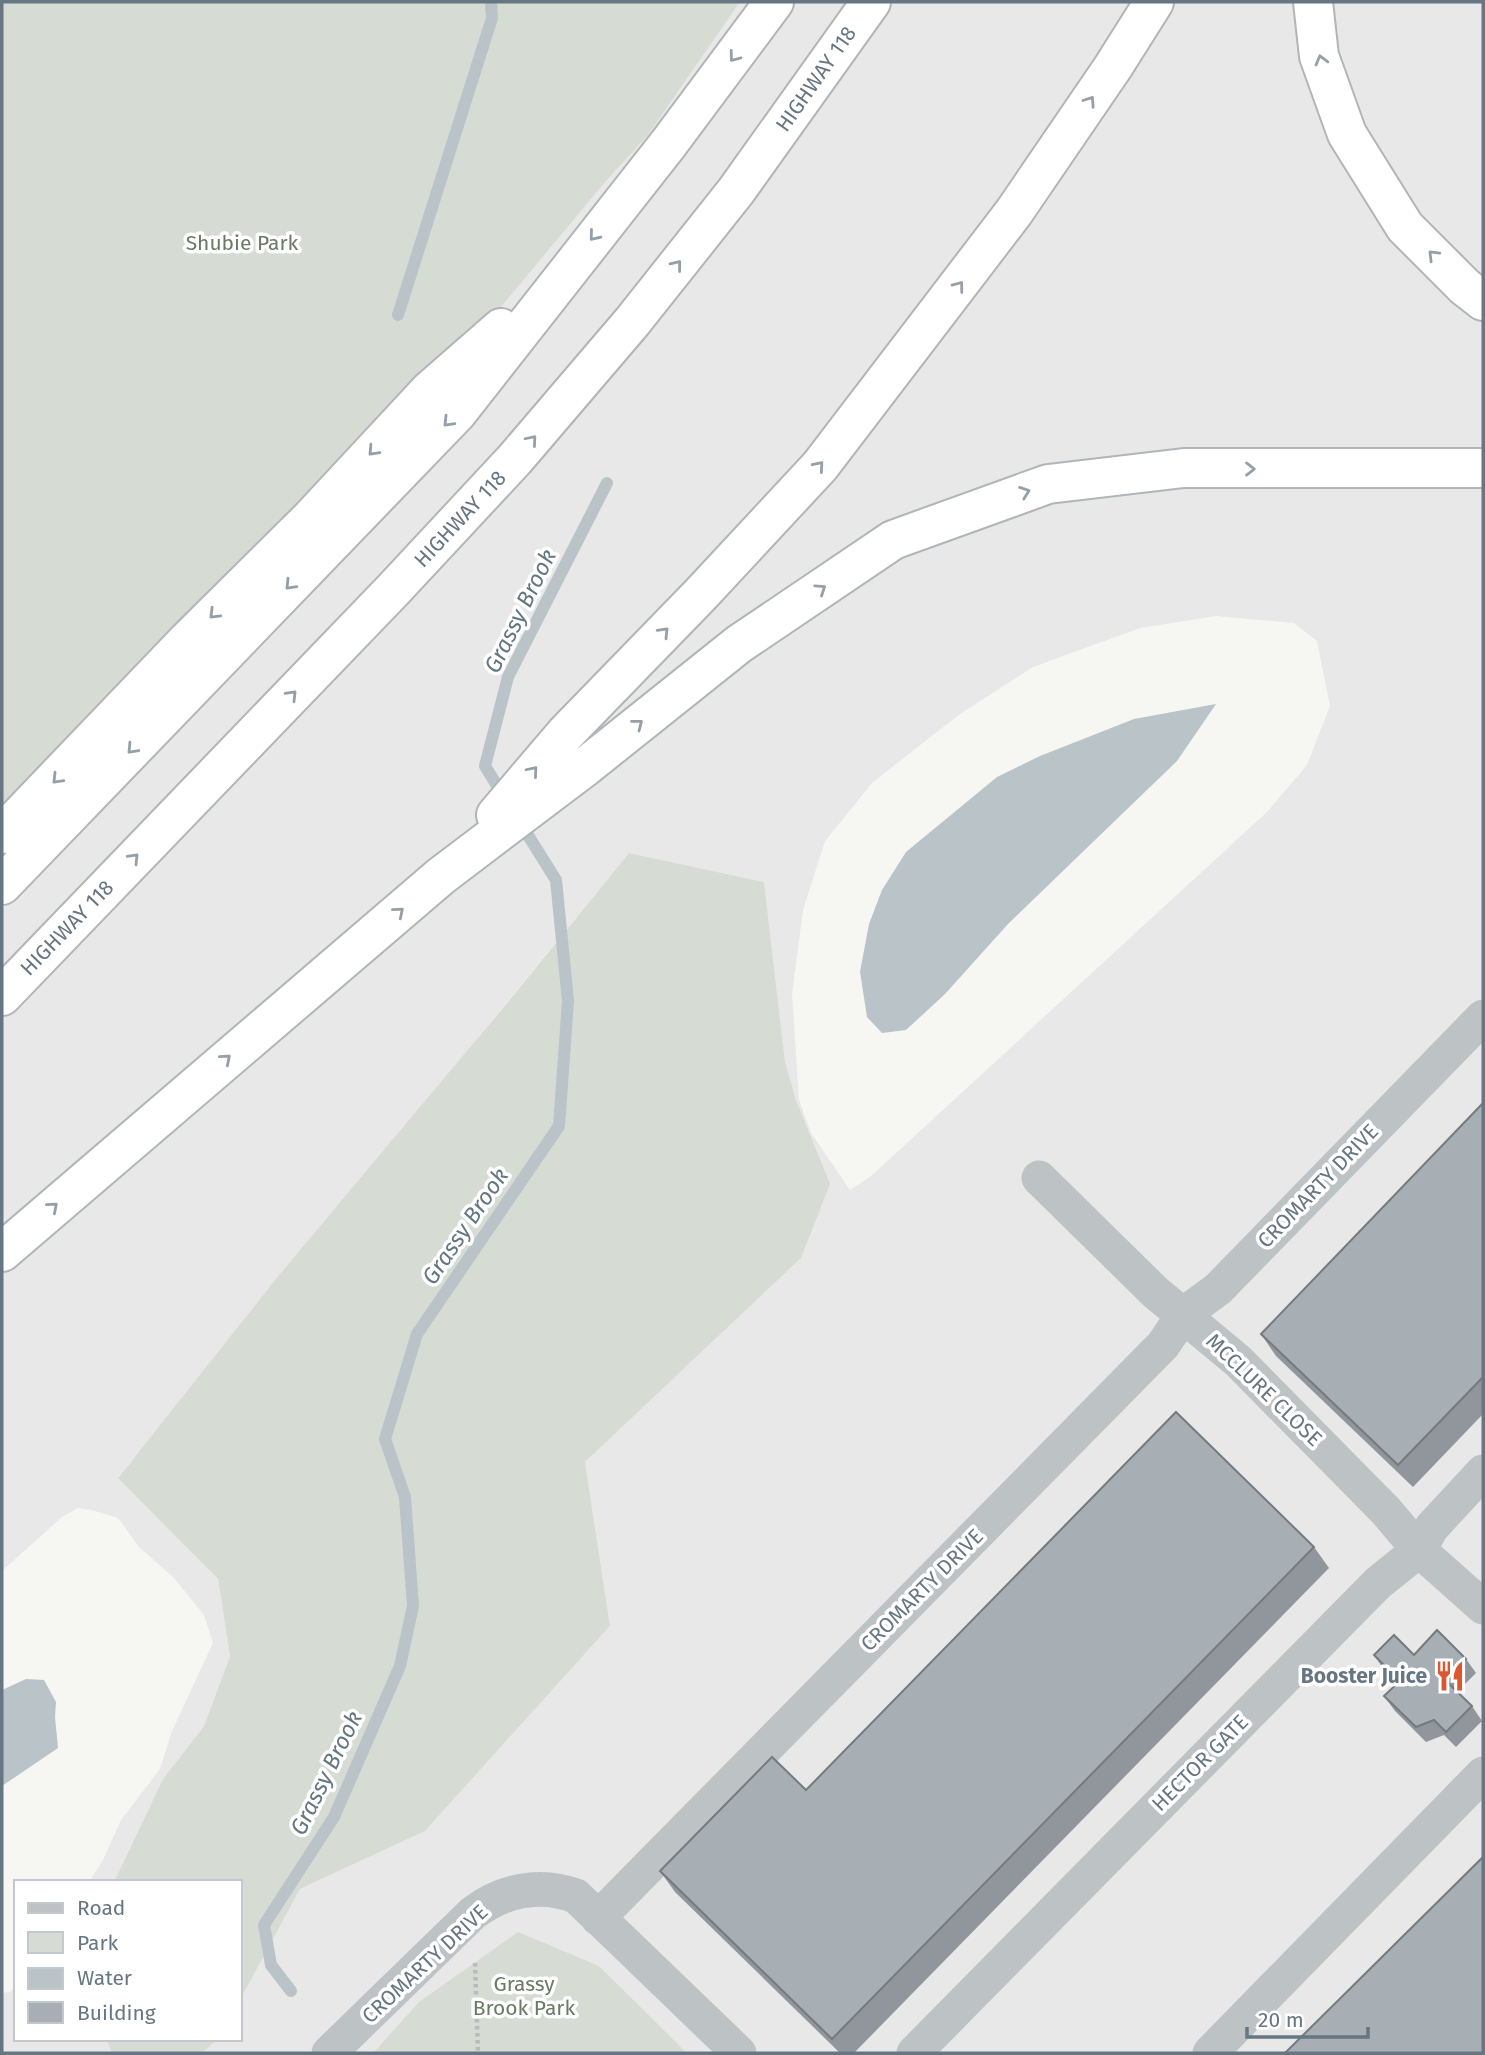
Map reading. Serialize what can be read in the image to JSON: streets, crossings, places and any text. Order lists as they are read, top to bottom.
{
  "streets": {
    "highway": ["HIGHWAY 118"],
    "street": ["CROMARTY DRIVE", "MCCLURE CLOSE", "HECTOR GATE"]
  },
  "crossings": [
    ["CROMARTY DRIVE", "MCCLURE CLOSE"],
    ["MCCLURE CLOSE", "HECTOR GATE"]
  ],
  "water": ["Grassy Brook"],
  "parks": ["Shubie Park", "Grassy Brook Park"],
  "places": {
    "restaurant": ["Booster Juice"]
  },
  "legend": [
    "Road",
    "Park",
    "Water",
    "Building"
  ],
  "scale_bar": "20 m"
}
